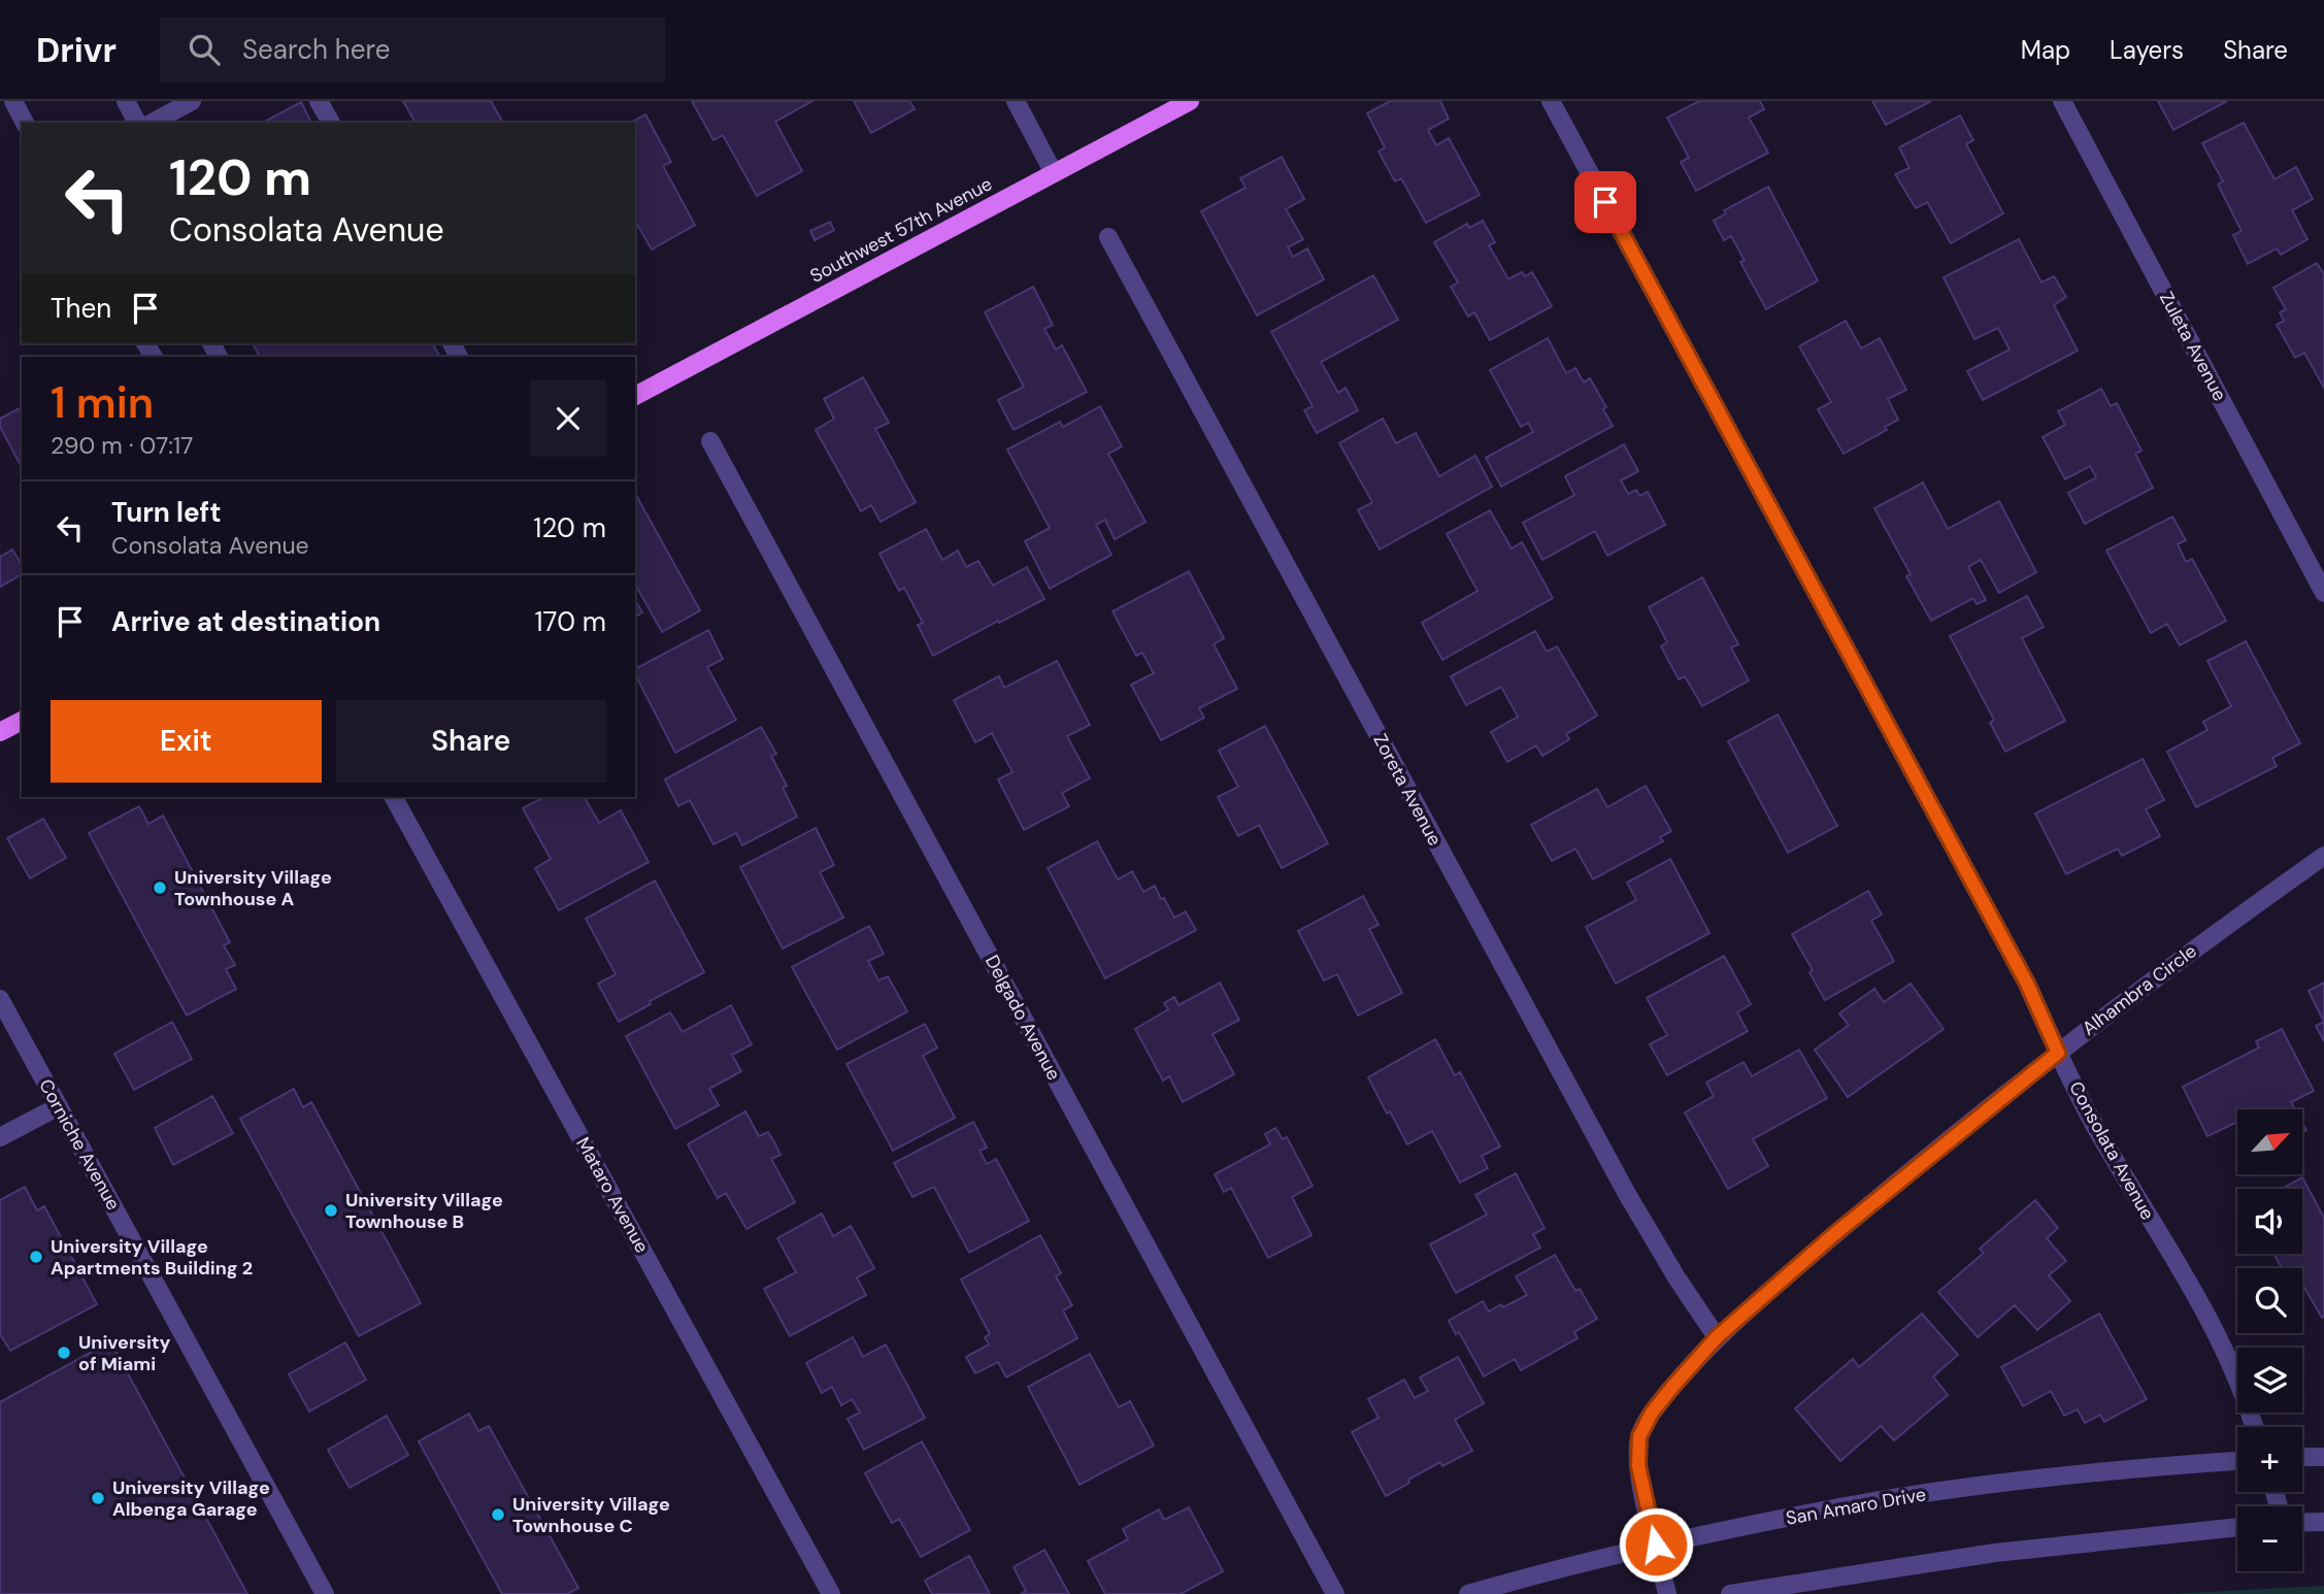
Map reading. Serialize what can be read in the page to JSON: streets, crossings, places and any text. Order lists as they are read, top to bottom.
{
  "streets": {
    "main road": ["Southwest 57th Avenue"],
    "street": [
      "Zuleta Avenue",
      "Zoreta Avenue",
      "Alhambra Circle",
      "Delgado Avenue",
      "Corniche Avenue",
      "Consolata Avenue",
      "Mataro Avenue",
      "San Amaro Drive"
    ]
  },
  "crossings": [
    ["Zoreta Avenue", "Alhambra Circle"],
    ["Alhambra Circle", "Consolata Avenue"],
    ["Alhambra Circle", "San Amaro Drive"]
  ],
  "places": [
    "University Village Townhouse A",
    "University Village Townhouse B",
    "University Village Apartments Building 2",
    "University of Miami",
    "University Village Albenga Garage",
    "University Village Townhouse C"
  ],
  "north": "top right",
  "page": {
    "header": "Drivr",
    "search": "Search here",
    "nav": ["Map", "Layers", "Share"],
    "turn": ["120 m", "Consolata Avenue"],
    "then": "Then",
    "heading": ["1 min", "290 m · 07:17"],
    "list": [
      {
        "name": "Turn left",
        "note": "Consolata Avenue",
        "value": "120 m"
      },
      {
        "name": "Arrive at destination",
        "value": "170 m"
      }
    ],
    "buttons": ["Exit", "Share"],
    "map_buttons": ["+", "−"]
  }
}
